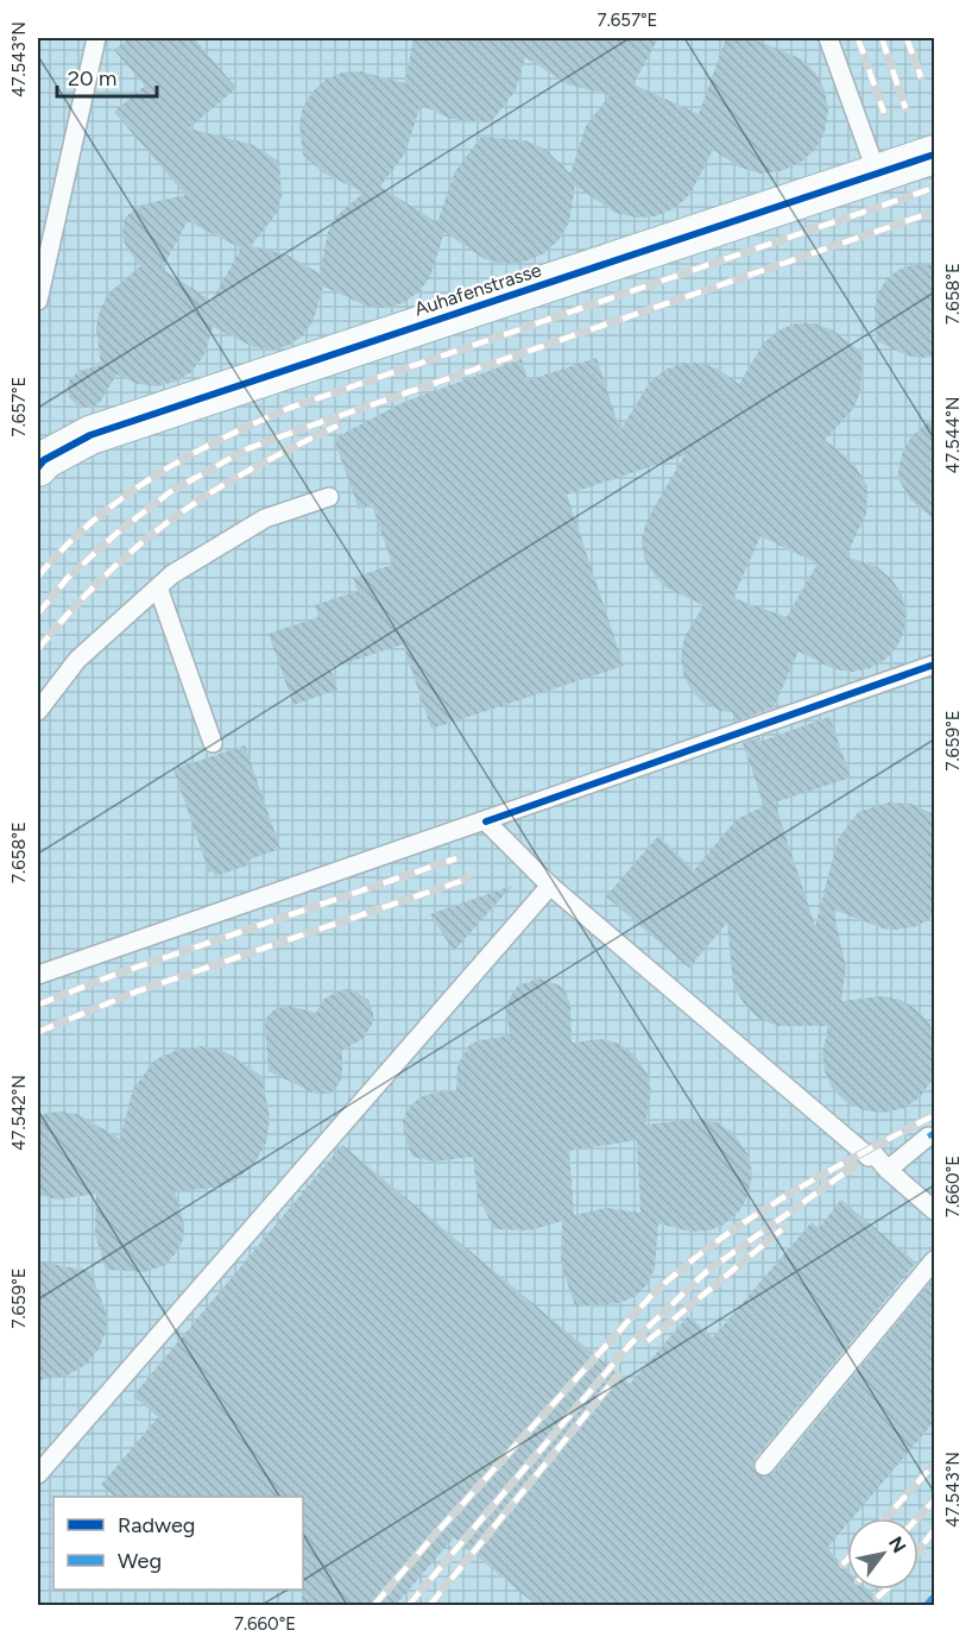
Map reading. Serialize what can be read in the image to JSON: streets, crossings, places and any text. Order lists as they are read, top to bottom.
{
  "streets": {
    "street": ["Auhafenstrasse"]
  },
  "legend": ["Radweg", "Weg"],
  "scale_bar": "20 m",
  "north": "top right",
  "coordinates": [
    "7.657°E",
    "47.543°N",
    "7.658°E",
    "47.544°N",
    "7.659°E",
    "47.542°N",
    "7.660°E"
  ]
}
